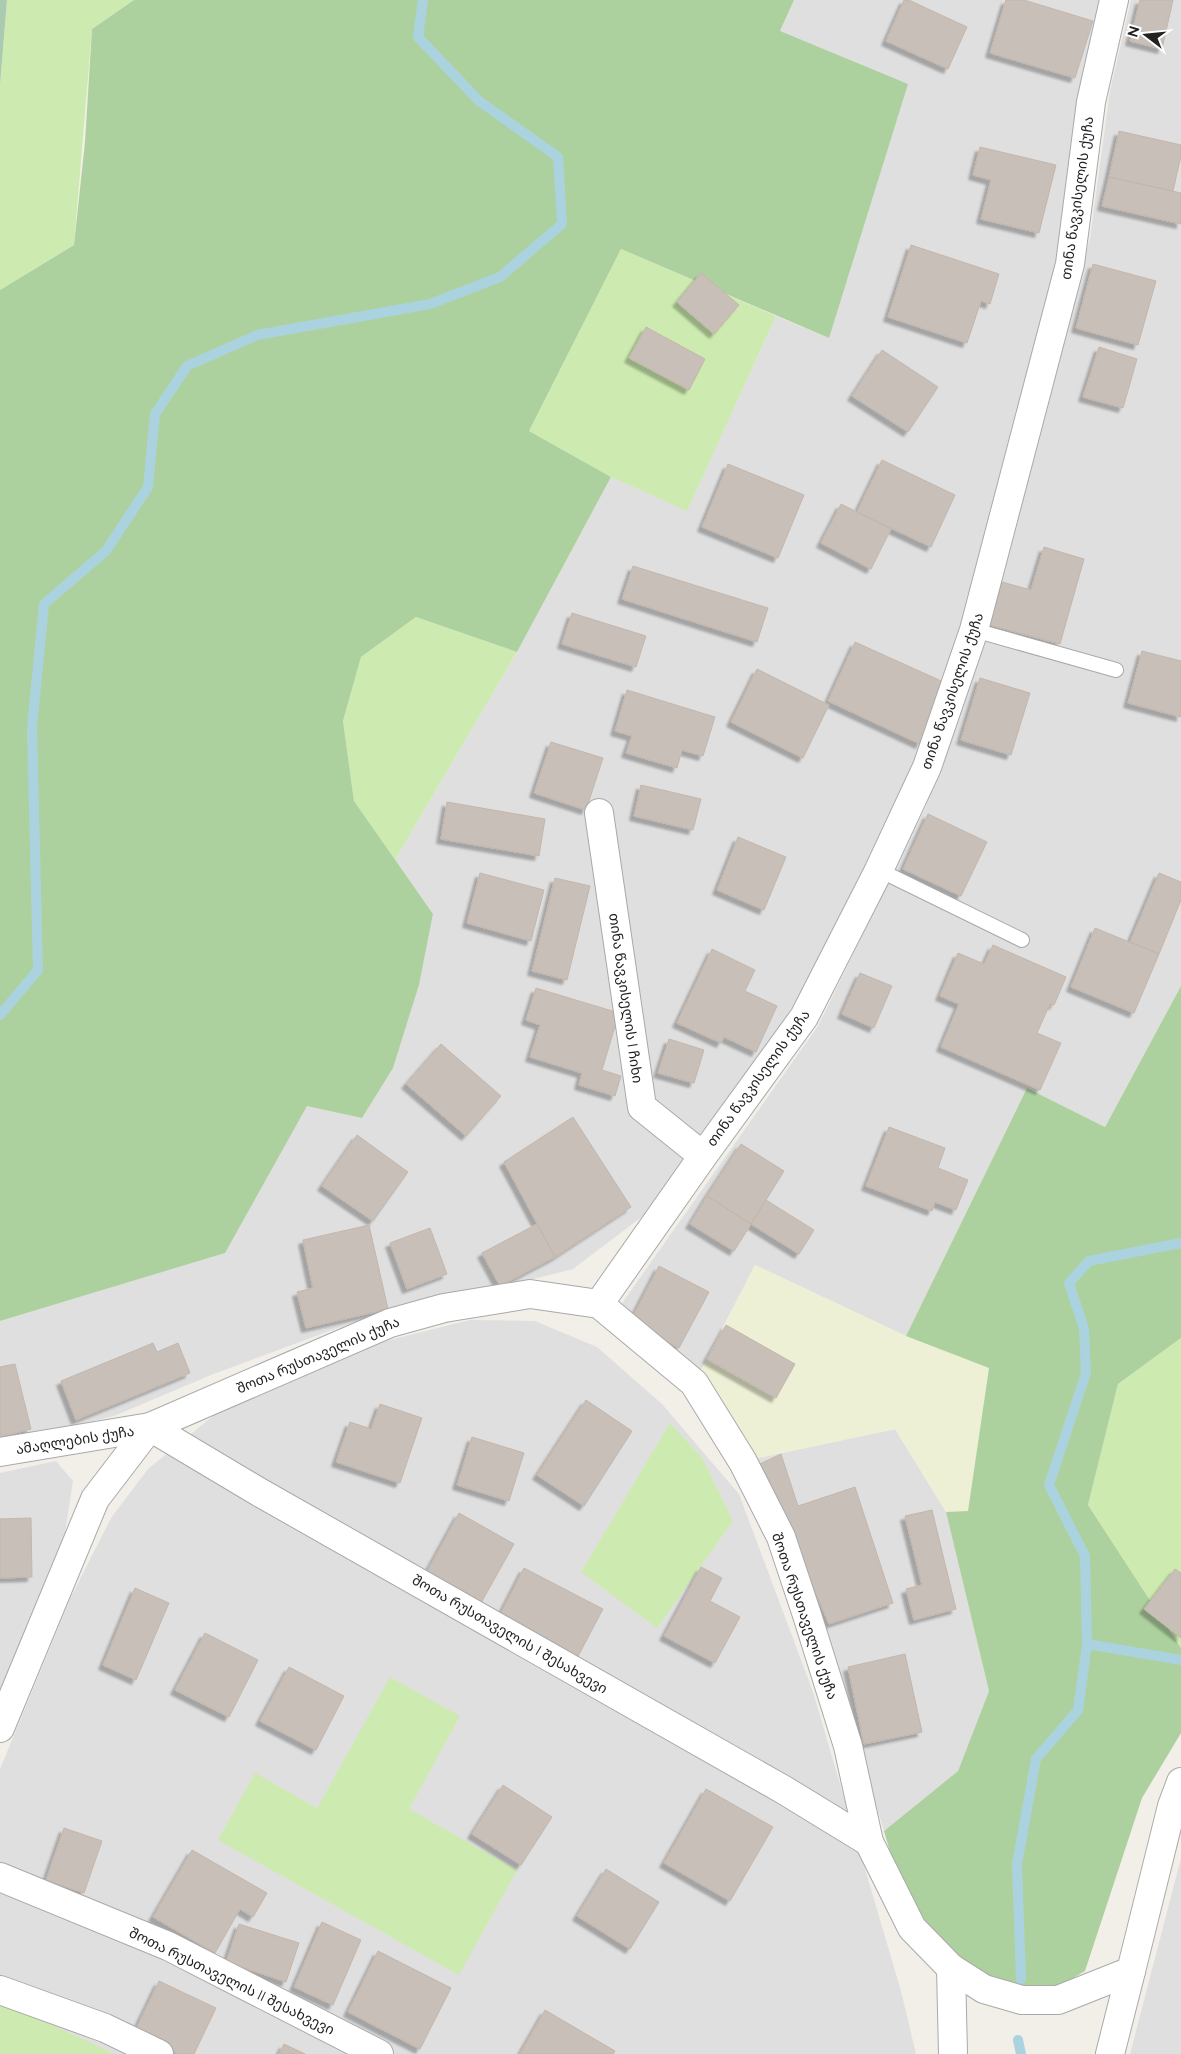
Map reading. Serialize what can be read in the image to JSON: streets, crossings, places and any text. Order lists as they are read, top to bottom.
{
  "streets": {
    "street": [
      "თინა წავკისელის ქუჩა",
      "თინა წავკისელის I ჩიხი",
      "შოთა რუსთაველის ქუჩა",
      "ამაღლების ქუჩა",
      "შოთა რუსთაველის I შესახვევი",
      "შოთა რუსთაველის II შესახვევი"
    ]
  },
  "crossings": [
    ["თინა წავკისელის ქუჩა", "თინა წავკისელის I ჩიხი"],
    ["თინა წავკისელის ქუჩა", "შოთა რუსთაველის ქუჩა"],
    ["შოთა რუსთაველის ქუჩა", "ამაღლების ქუჩა"],
    ["შოთა რუსთაველის ქუჩა", "შოთა რუსთაველის I შესახვევი"],
    ["ამაღლების ქუჩა", "შოთა რუსთაველის I შესახვევი"]
  ],
  "north": "left"
}
